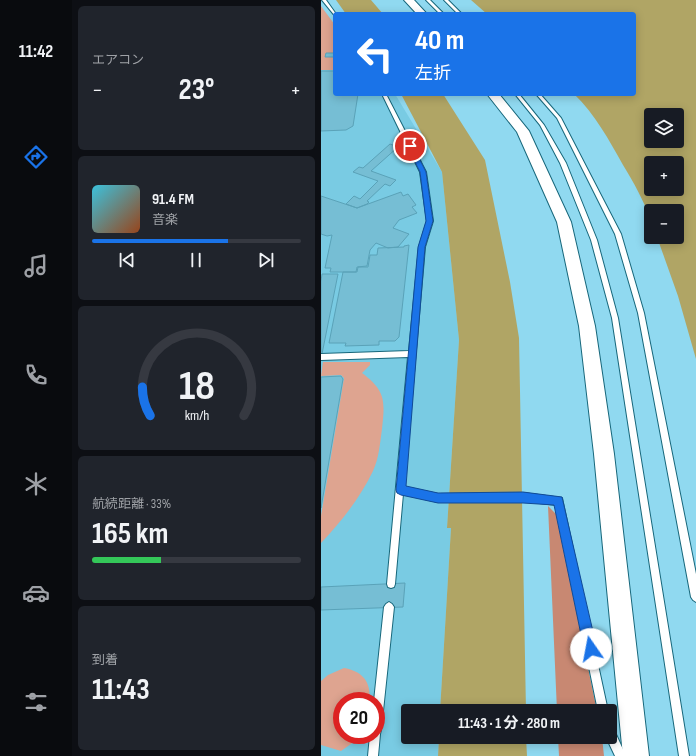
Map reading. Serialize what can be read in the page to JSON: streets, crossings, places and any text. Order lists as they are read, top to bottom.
{
  "page": {
    "tabs": "11:42",
    "tile": [
      "エアコン",
      ["航続距離 · 33%", "165 km"],
      ["到着", "11:43"]
    ],
    "turn": ["40 m", "左折"],
    "heat": ["−", "23°", "+"],
    "map_buttons": ["+", "−"],
    "song": ["91.4 FM", "音楽"],
    "limit": "20",
    "trip": "11:43 · 1 分 · 280 m",
    "gauge": ["18", "km/h"]
  }
}
